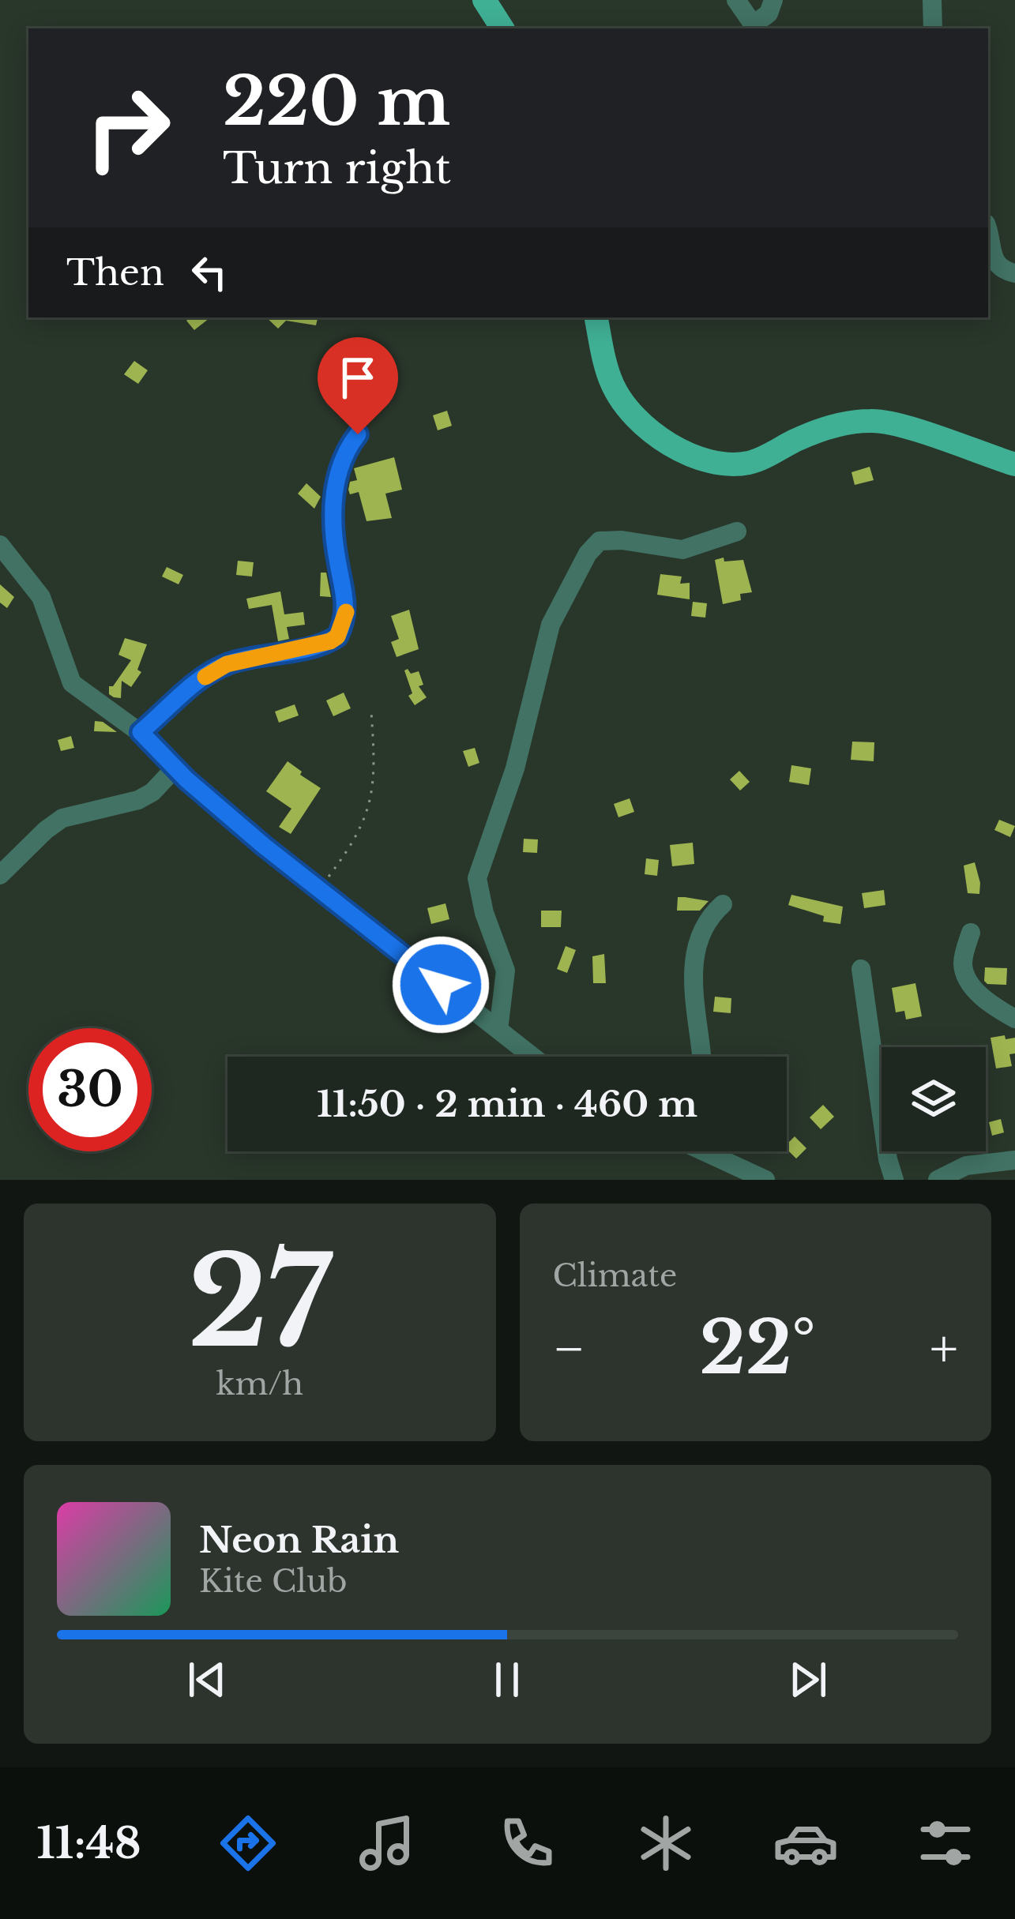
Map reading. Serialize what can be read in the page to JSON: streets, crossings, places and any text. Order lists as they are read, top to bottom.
{
  "page": {
    "turn": ["220 m", "Turn right"],
    "then": "Then",
    "limit": "30",
    "trip": "11:50 · 2 min · 460 m",
    "tile": [
      ["27", "km/h"],
      "Climate"
    ],
    "heat": ["−", "22°", "+"],
    "song": ["Neon Rain", "Kite Club"],
    "tabs": "11:48"
  }
}
